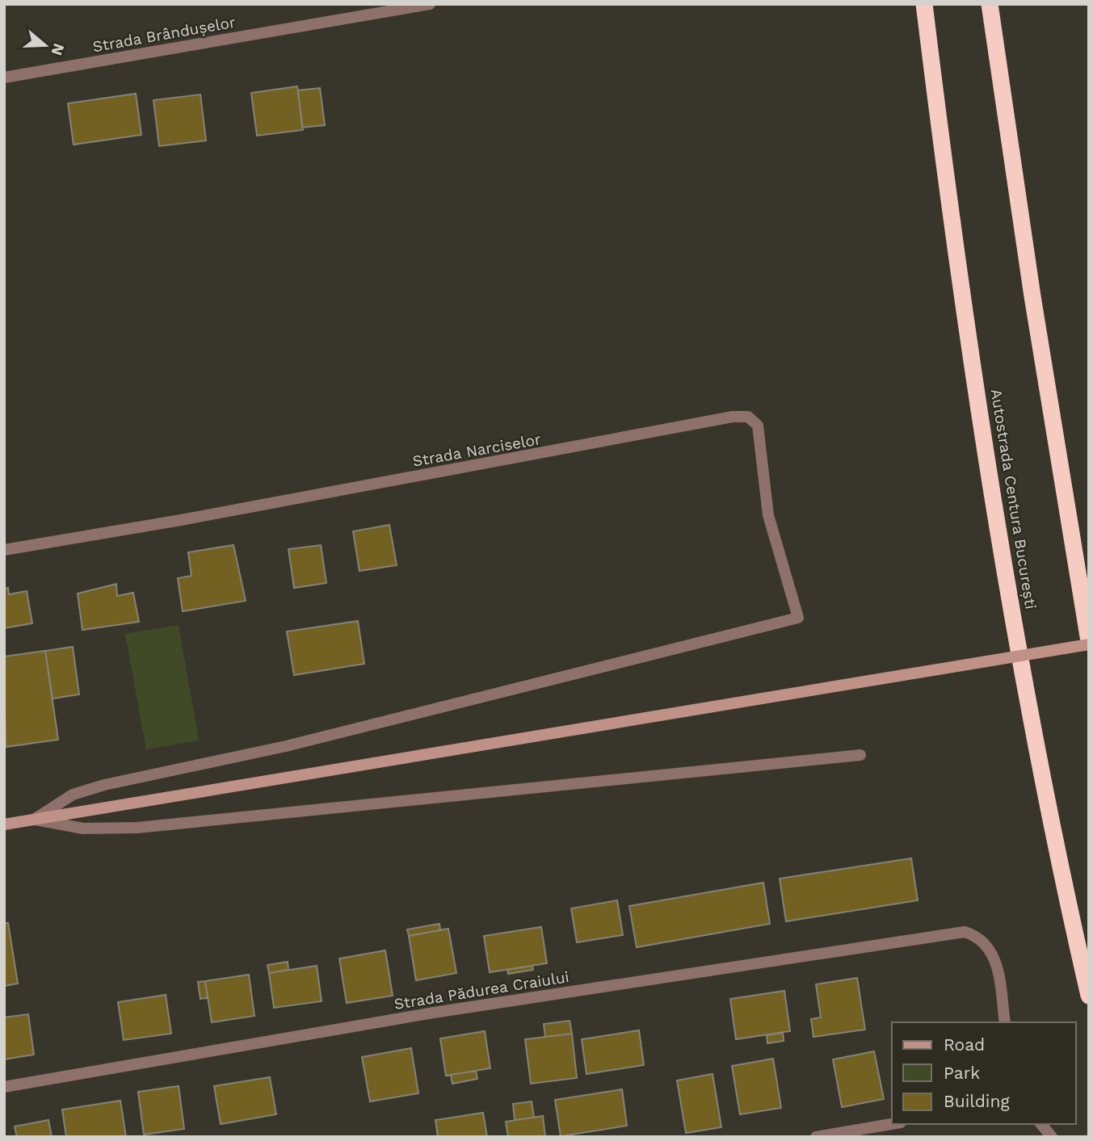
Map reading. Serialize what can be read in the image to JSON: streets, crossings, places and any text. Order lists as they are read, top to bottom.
{
  "streets": {
    "highway": ["Autostrada Centura București"],
    "street": ["Strada Brândușelor", "Strada Narciselor", "Strada Pădurea Craiului"]
  },
  "legend": ["Road", "Park", "Building"],
  "north": "right"
}
